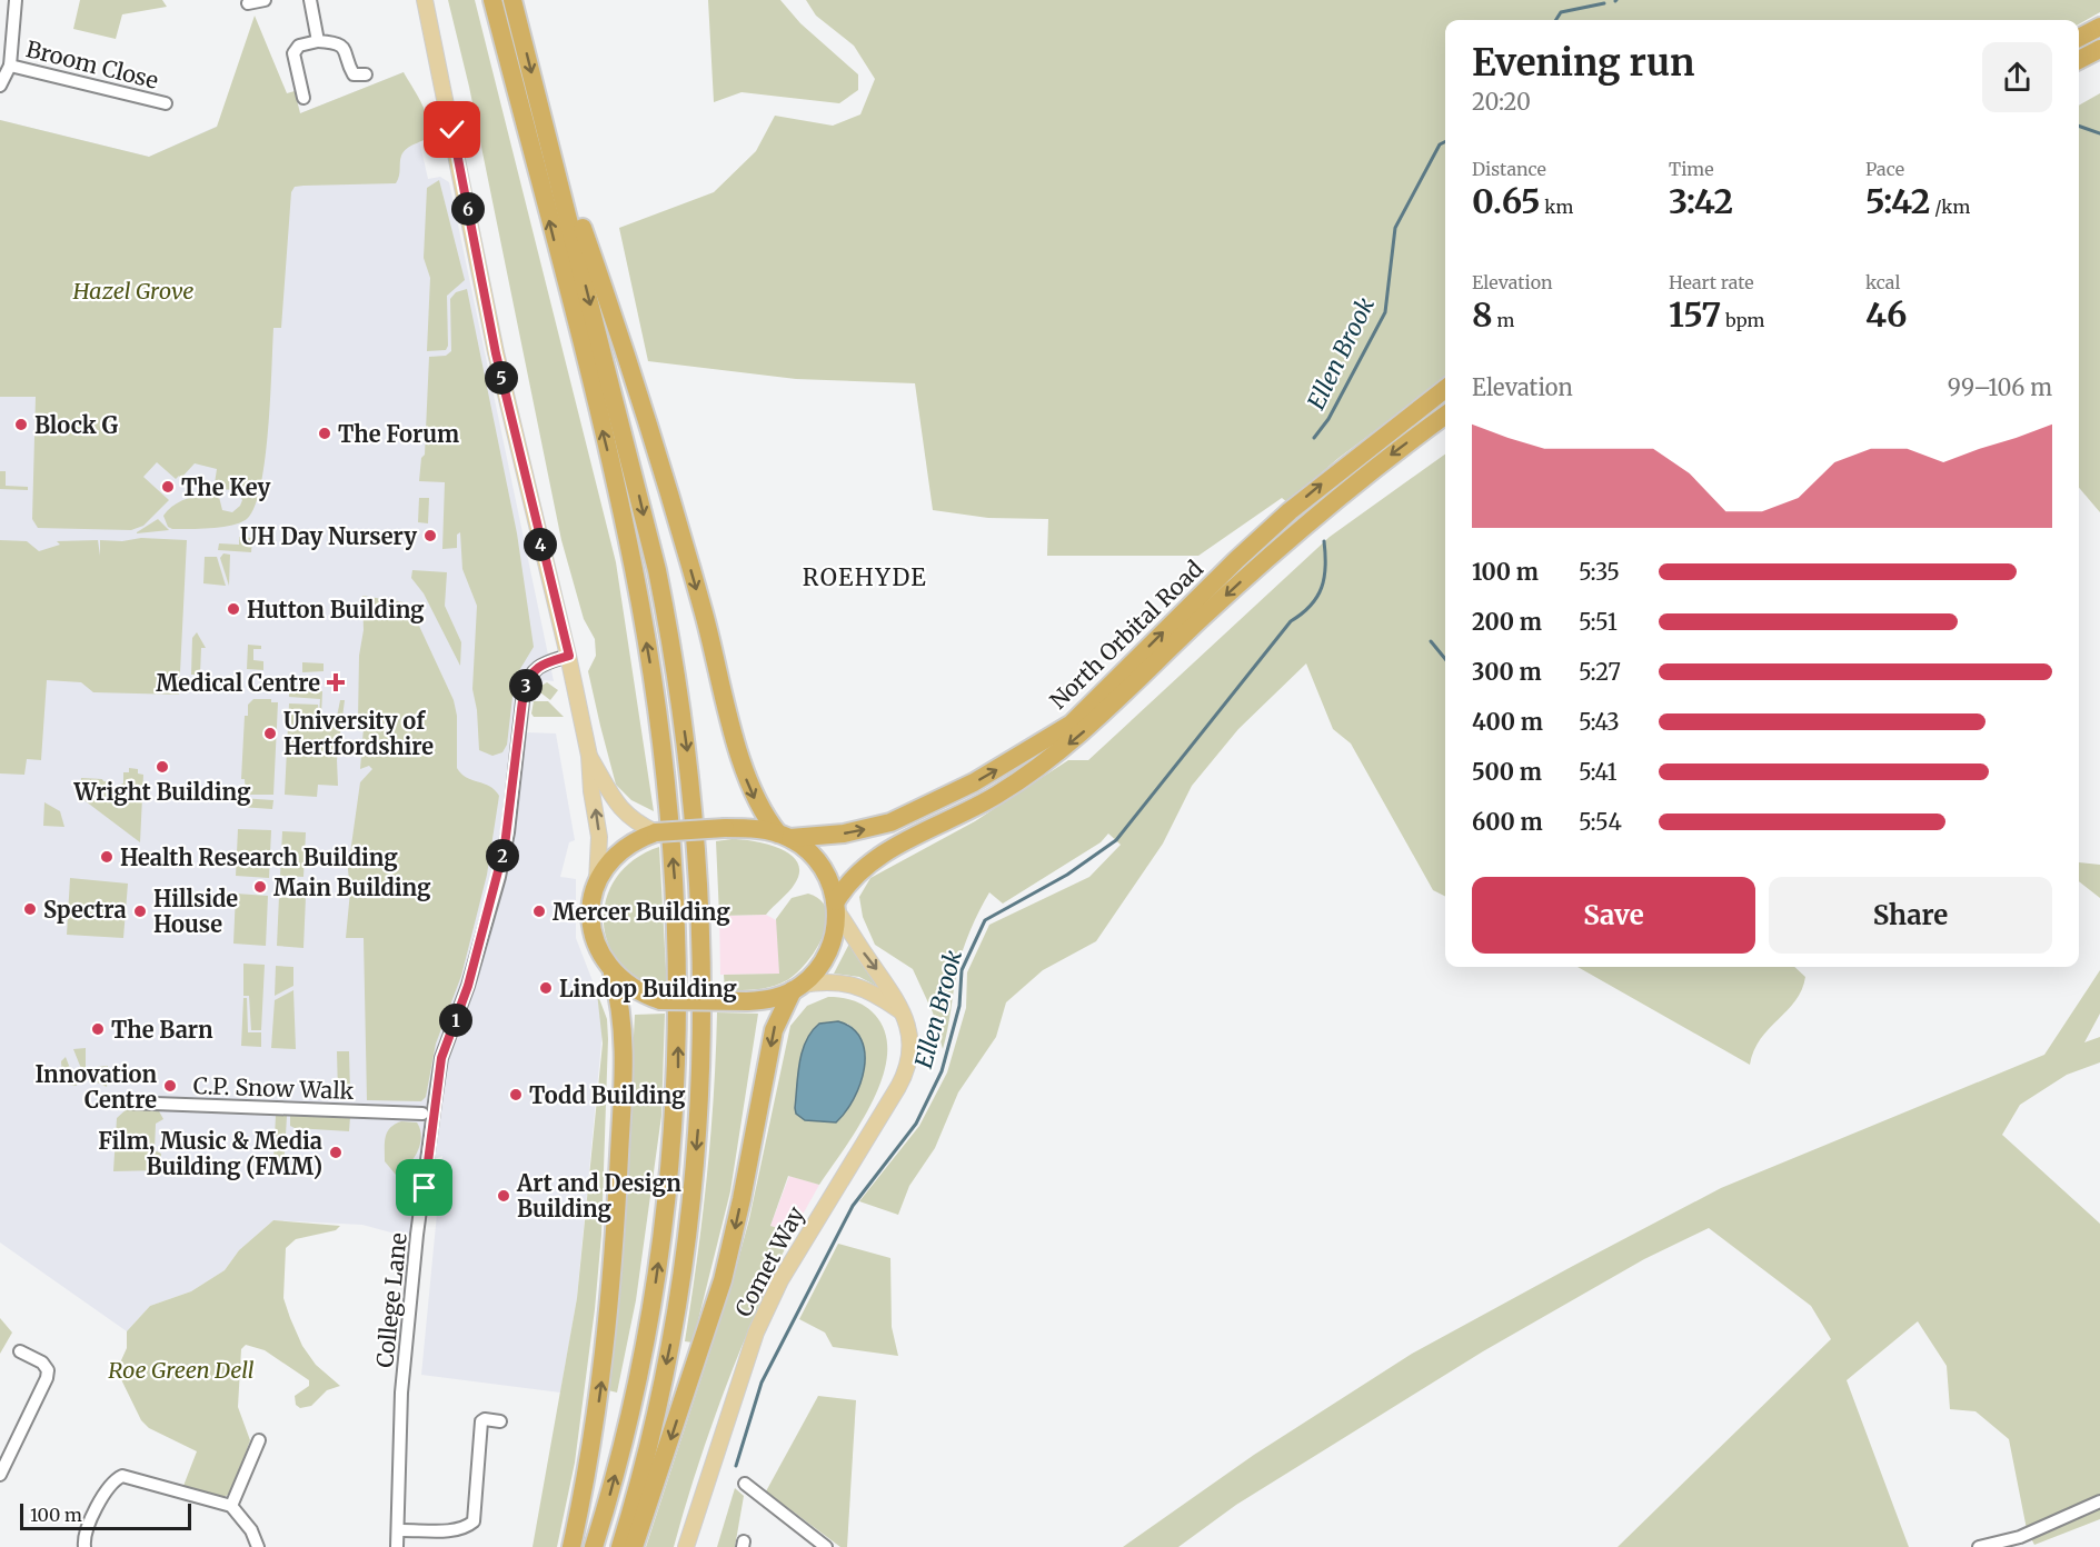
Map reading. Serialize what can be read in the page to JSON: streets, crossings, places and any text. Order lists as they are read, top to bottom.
{
  "streets": {
    "highway": ["North Orbital Road"],
    "main road": ["Comet Way"],
    "street": ["Broom Close", "C.P. Snow Walk", "College Lane"]
  },
  "crossings": [
    ["North Orbital Road", "Comet Way"]
  ],
  "districts": ["ROEHYDE"],
  "water": ["Ellen Brook"],
  "parks": ["Hazel Grove", "Roe Green Dell"],
  "places": {
    "other": [
      "Block G",
      "The Forum",
      "The Key",
      "UH Day Nursery",
      "Hutton Building",
      "University of Hertfordshire",
      "Wright Building",
      "Health Research Building",
      "Main Building",
      "Spectra",
      "Hillside House",
      "Mercer Building",
      "Lindop Building",
      "The Barn",
      "Innovation Centre",
      "Todd Building",
      "Film, Music & Media Building (FMM)",
      "Art and Design Building"
    ],
    "health": ["Medical Centre"]
  },
  "scale_bar": "100 m",
  "page": {
    "heading": ["Evening run", "20:20"],
    "stats": [
      ["Distance", "0.65 km"],
      ["Time", "3:42"],
      ["Pace", "5:42 /km"],
      ["Elevation", "8 m"],
      ["Heart rate", "157 bpm"],
      ["kcal", "46"]
    ],
    "pins": [
      "6",
      "5",
      "4",
      "3",
      "2",
      "1"
    ],
    "chart": ["Elevation", "99–106 m"],
    "list": [
      {
        "name": "100 m",
        "note": "5:35"
      },
      {
        "name": "200 m",
        "note": "5:51"
      },
      {
        "name": "300 m",
        "note": "5:27"
      },
      {
        "name": "400 m",
        "note": "5:43"
      },
      {
        "name": "500 m",
        "note": "5:41"
      },
      {
        "name": "600 m",
        "note": "5:54"
      }
    ],
    "buttons": ["Save", "Share"],
    "scale": "100 m"
  }
}
